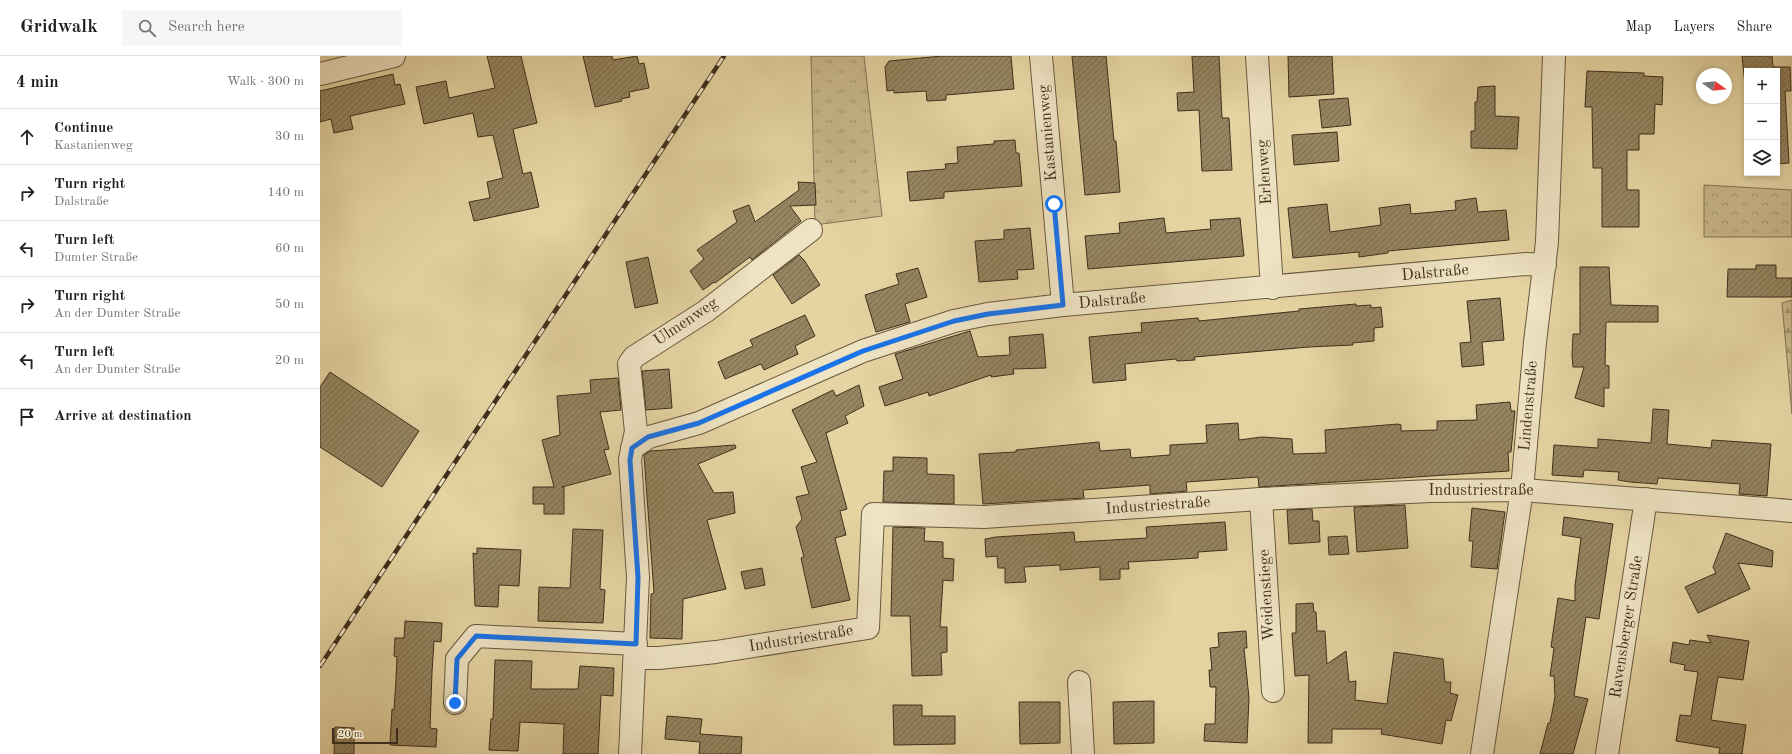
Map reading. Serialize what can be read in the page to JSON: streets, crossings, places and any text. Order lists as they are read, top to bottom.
{
  "streets": {
    "street": [
      "Kastanienweg",
      "Erlenweg",
      "Dalstraße",
      "Ulmenweg",
      "Lindenstraße",
      "Industriestraße",
      "Weidenstiege",
      "Ravensberger Straße"
    ]
  },
  "crossings": [
    ["Kastanienweg", "Dalstraße"],
    ["Erlenweg", "Dalstraße"],
    ["Dalstraße", "Ulmenweg"],
    ["Dalstraße", "Lindenstraße"],
    ["Ulmenweg", "Industriestraße"],
    ["Lindenstraße", "Industriestraße"],
    ["Industriestraße", "Weidenstiege"],
    ["Industriestraße", "Ravensberger Straße"]
  ],
  "scale_bar": "20 m",
  "north": "right",
  "page": {
    "header": "Gridwalk",
    "search": "Search here",
    "nav": ["Map", "Layers", "Share"],
    "heading": ["4 min", "Walk · 300 m"],
    "map_buttons": ["+", "−"],
    "list": [
      ["Continue", "Kastanienweg", "30 m"],
      ["Turn right", "Dalstraße", "140 m"],
      ["Turn left", "Dumter Straße", "60 m"],
      ["Turn right", "An der Dumter Straße", "50 m"],
      ["Turn left", "An der Dumter Straße", "20 m"],
      "Arrive at destination"
    ],
    "scale": "20 m"
  }
}
